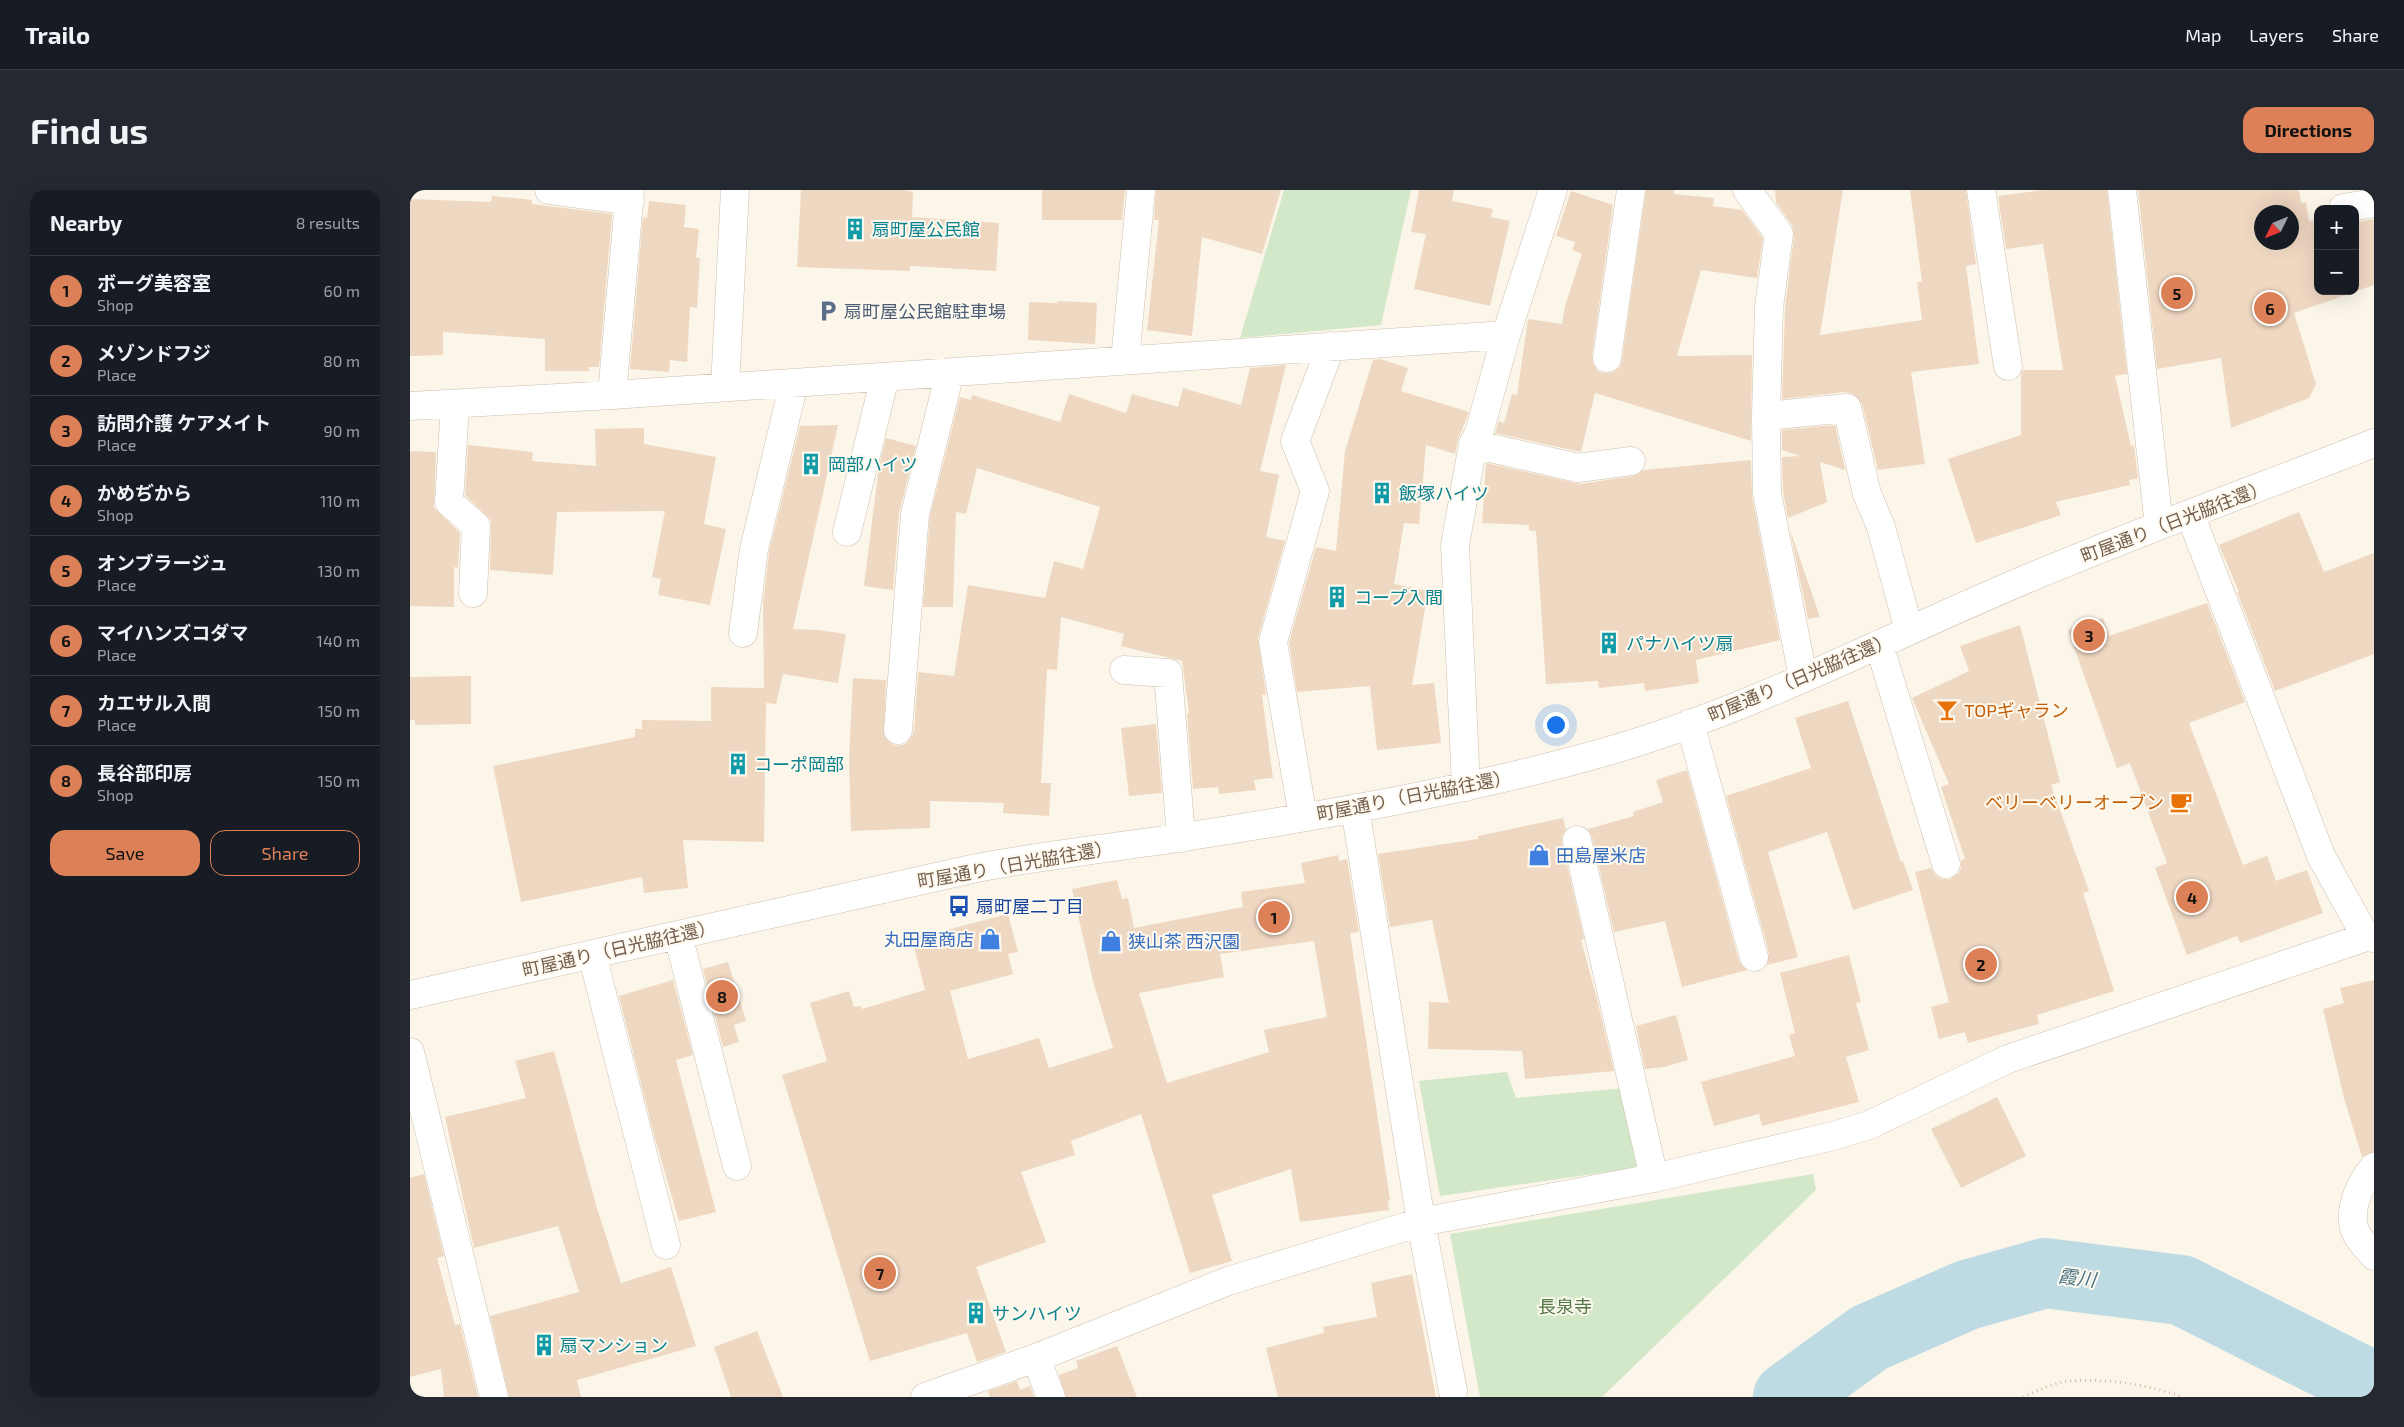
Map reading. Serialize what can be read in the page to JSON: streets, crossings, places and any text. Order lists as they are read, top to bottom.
{
  "streets": {
    "street": ["町屋通り（日光脇往還）"]
  },
  "water": ["霞川"],
  "parks": ["長泉寺"],
  "places": {
    "building": [
      "扇町屋公民館",
      "岡部ハイツ",
      "飯塚ハイツ",
      "コープ入間",
      "パナハイツ扇",
      "コーポ岡部",
      "サンハイツ",
      "扇マンション"
    ],
    "parking": ["扇町屋公民館駐車場"],
    "bar": ["TOPギャラン"],
    "cafe": ["ベリーベリーオーブン"],
    "shop": ["田島屋米店", "丸田屋商店", "狭山茶 西沢園"],
    "bus stop": ["扇町屋二丁目"]
  },
  "north": "bottom left",
  "page": {
    "header": "Trailo",
    "nav": ["Map", "Layers", "Share"],
    "buttons": [
      "Directions",
      ["Save", "Share"]
    ],
    "title": "Find us",
    "heading": ["Nearby", "8 results"],
    "map_buttons": ["+", "−"],
    "list": [
      {
        "mark": "1",
        "name": "ボーグ美容室",
        "note": "Shop",
        "value": "60 m"
      },
      {
        "mark": "2",
        "name": "メゾンドフジ",
        "note": "Place",
        "value": "80 m"
      },
      {
        "mark": "3",
        "name": "訪問介護 ケアメイト",
        "note": "Place",
        "value": "90 m"
      },
      {
        "mark": "4",
        "name": "かめぢから",
        "note": "Shop",
        "value": "110 m"
      },
      {
        "mark": "5",
        "name": "オンブラージュ",
        "note": "Place",
        "value": "130 m"
      },
      {
        "mark": "6",
        "name": "マイハンズコダマ",
        "note": "Place",
        "value": "140 m"
      },
      {
        "mark": "7",
        "name": "カエサル入間",
        "note": "Place",
        "value": "150 m"
      },
      {
        "mark": "8",
        "name": "長谷部印房",
        "note": "Shop",
        "value": "150 m"
      }
    ],
    "pins": [
      "5",
      "6",
      "3",
      "4",
      "1",
      "2",
      "8",
      "7"
    ]
  }
}
